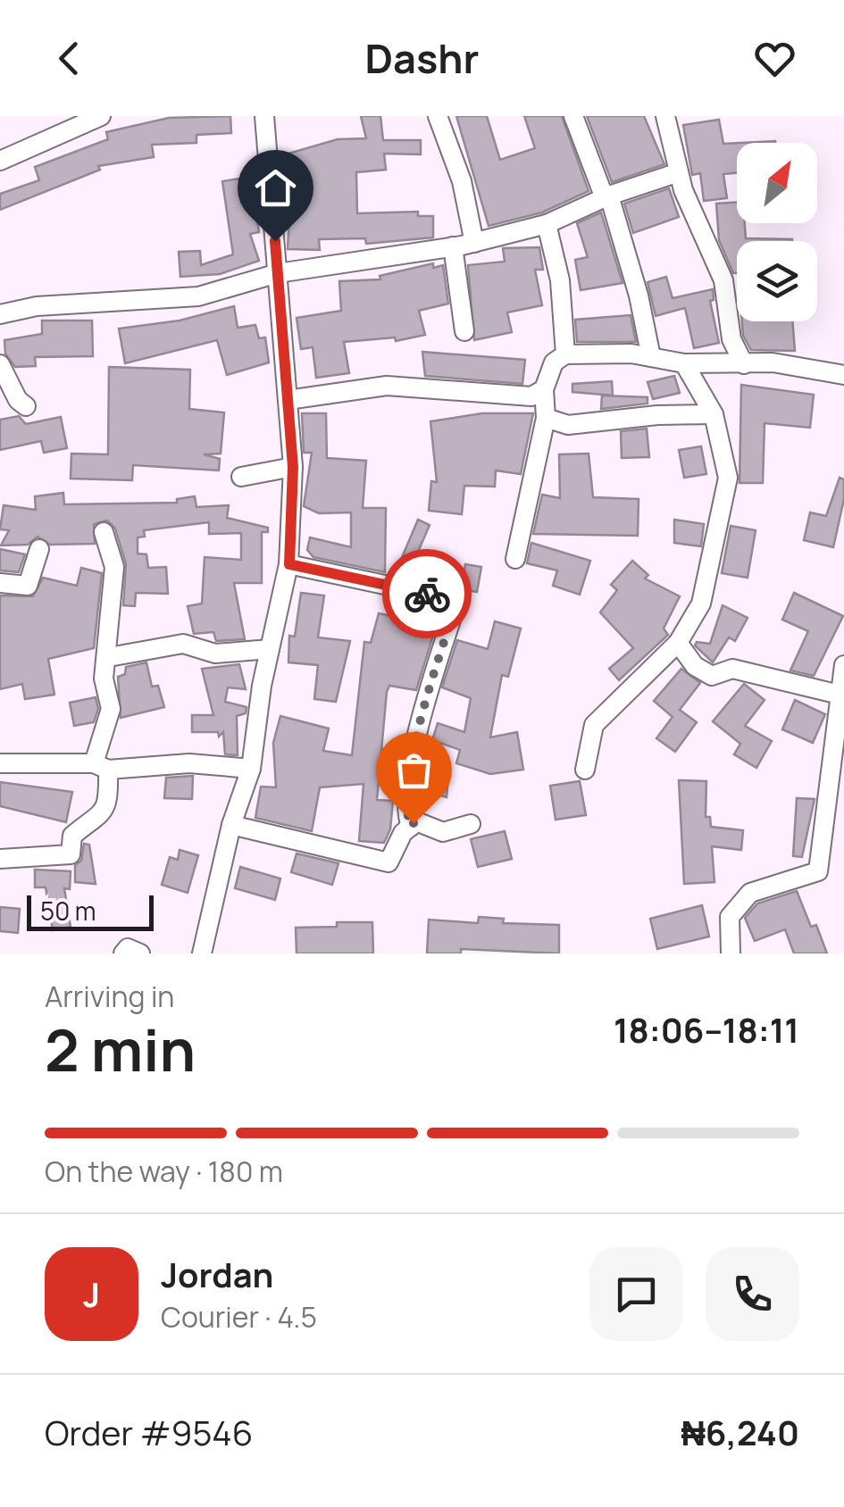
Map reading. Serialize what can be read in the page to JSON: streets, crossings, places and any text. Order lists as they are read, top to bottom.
{
  "scale_bar": "50 m",
  "north": "top right",
  "page": {
    "header": "Dashr",
    "scale": "50 m",
    "heading": ["2 min", "Arriving in", "18:06–18:11"],
    "panel": [
      "Jordan",
      "Courier · 4.5",
      "Order #9546",
      "₦6,240"
    ],
    "bar": "On the way · 180 m",
    "round": "J"
  }
}
